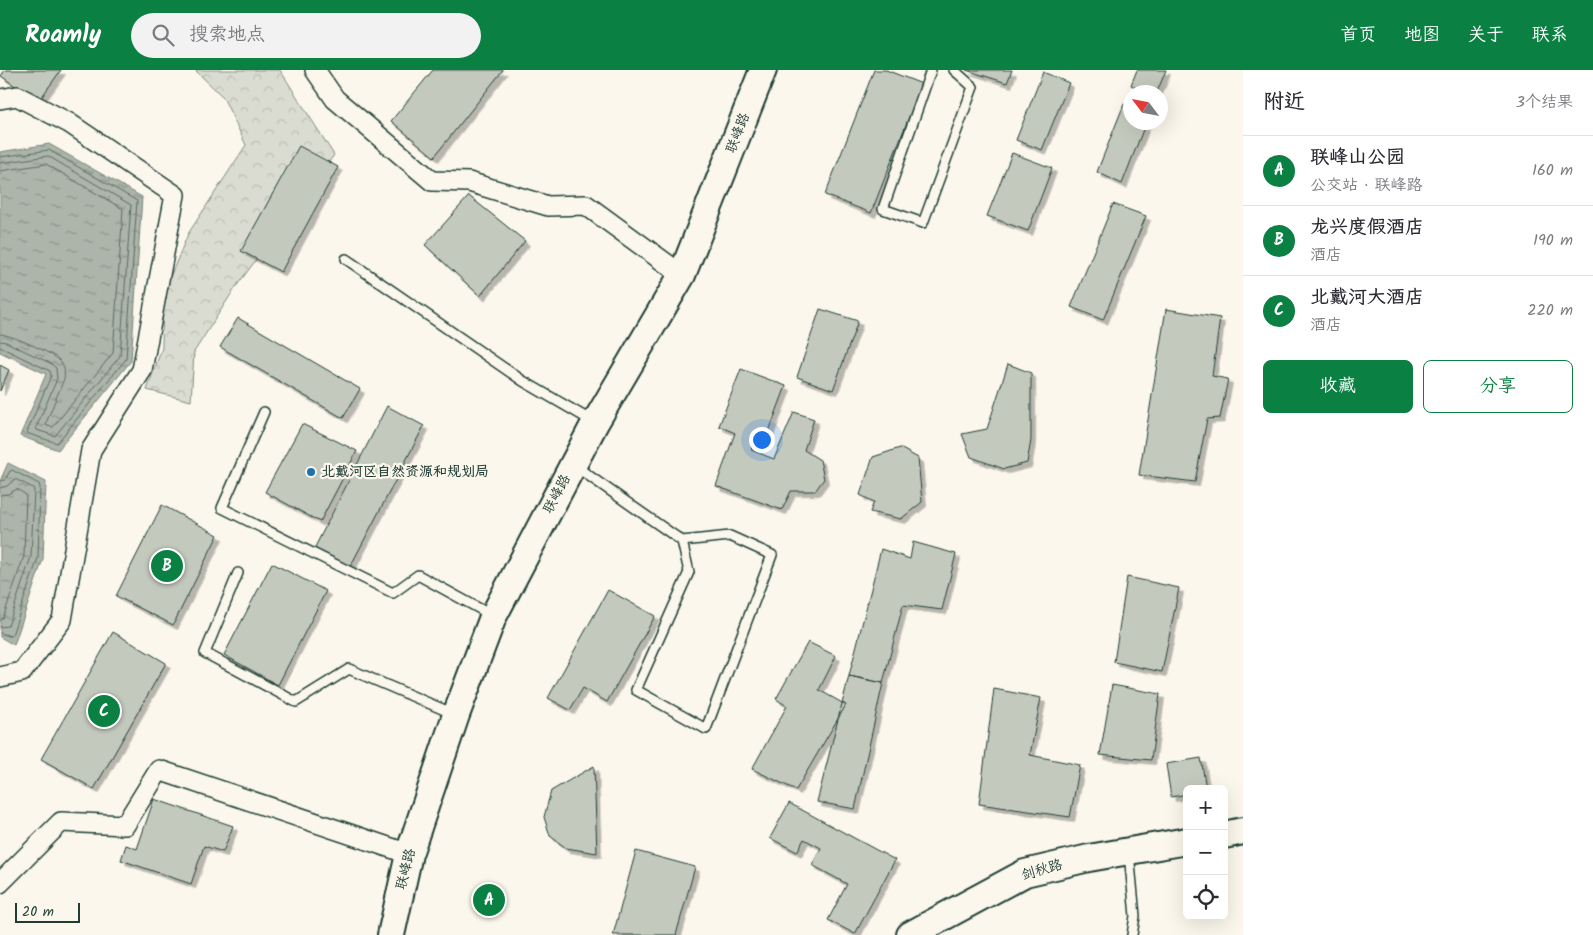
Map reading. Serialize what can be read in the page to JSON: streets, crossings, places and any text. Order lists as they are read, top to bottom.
{
  "streets": {
    "main road": ["联峰路", "剑秋路"]
  },
  "places": ["北戴河区自然资源和规划局"],
  "scale_bar": "20 m",
  "north": "top left",
  "page": {
    "header": "Roamly",
    "search": "搜索地点",
    "nav": [
      "首页",
      "地图",
      "关于",
      "联系"
    ],
    "heading": ["附近", "3个结果"],
    "list": [
      {
        "mark": "A",
        "name": "联峰山公园",
        "note": "公交站 · 联峰路",
        "value": "160 m"
      },
      {
        "mark": "B",
        "name": "龙兴度假酒店",
        "note": "酒店",
        "value": "190 m"
      },
      {
        "mark": "C",
        "name": "北戴河大酒店",
        "note": "酒店",
        "value": "220 m"
      }
    ],
    "buttons": ["收藏", "分享"],
    "pins": ["B", "C", "A"],
    "map_buttons": ["+", "−"],
    "scale": "20 m"
  }
}
